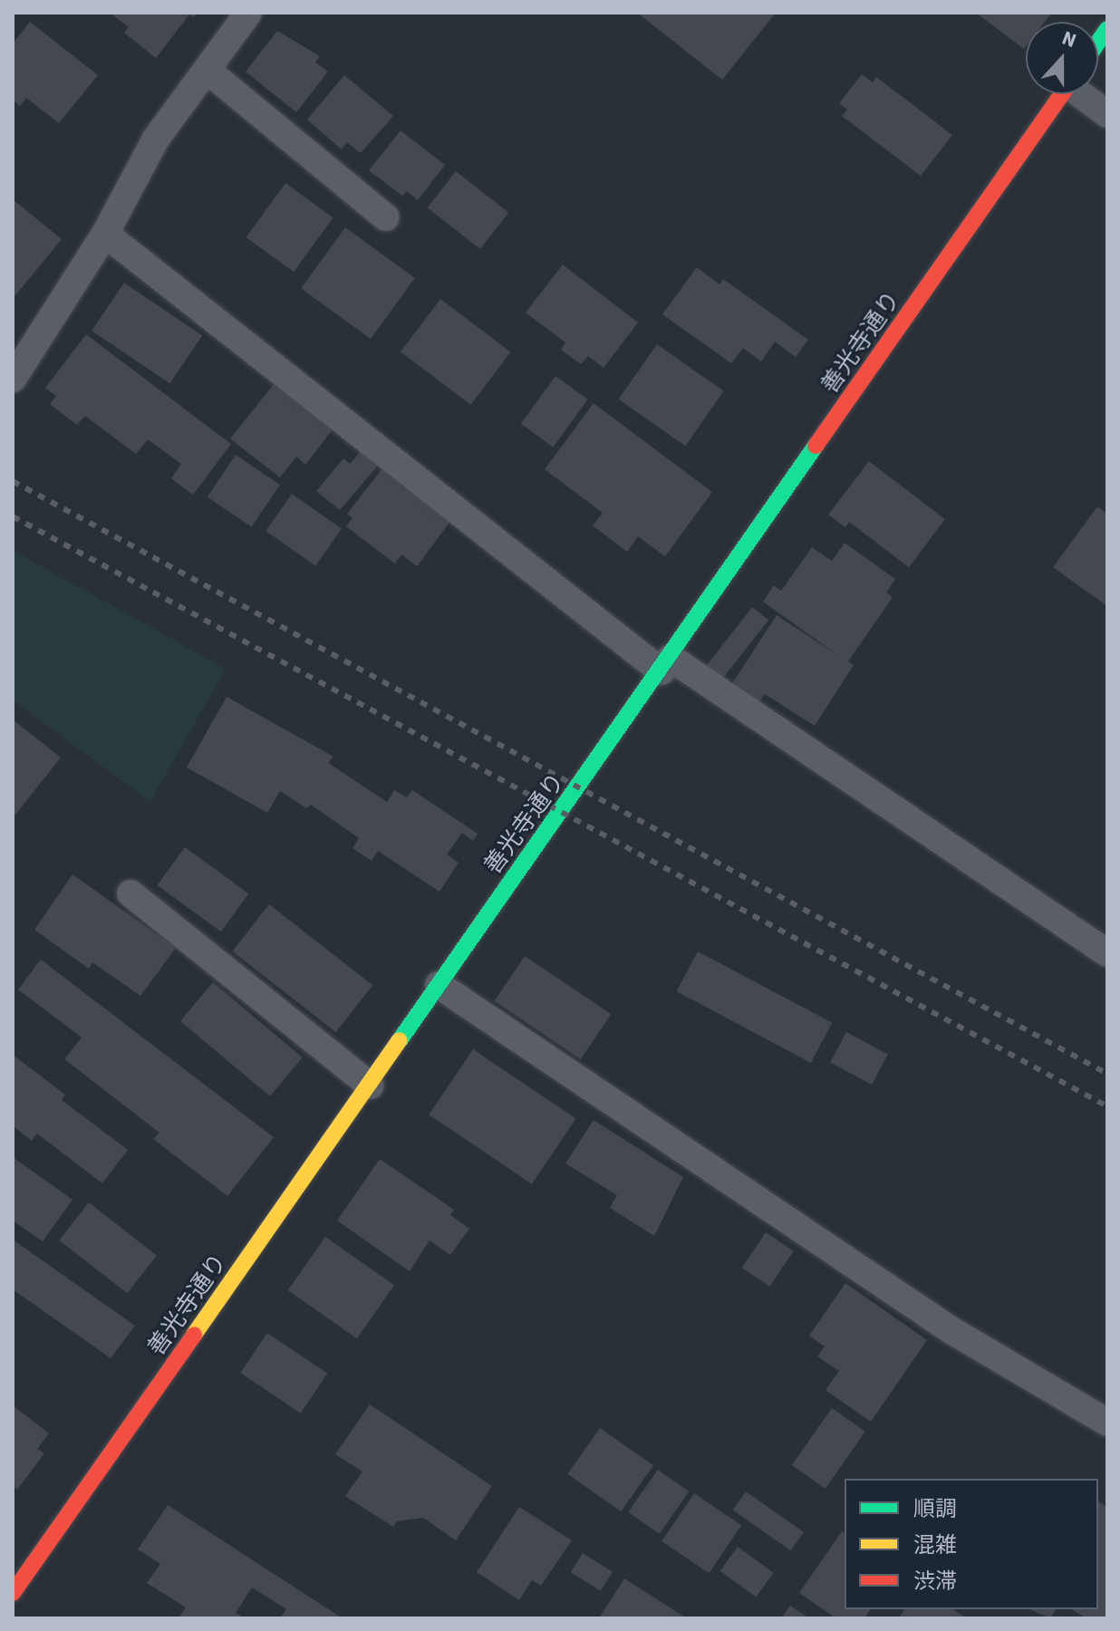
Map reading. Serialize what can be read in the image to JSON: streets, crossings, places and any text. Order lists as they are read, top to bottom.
{
  "streets": {
    "main road": ["善光寺通り"]
  },
  "legend": ["順調", "混雑", "渋滞"],
  "north": "top"
}
